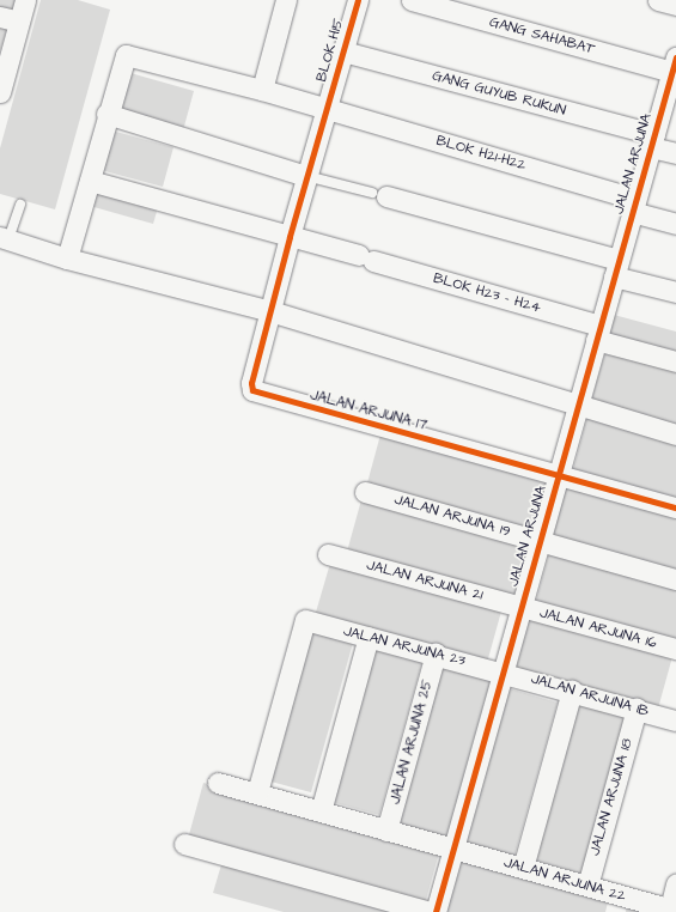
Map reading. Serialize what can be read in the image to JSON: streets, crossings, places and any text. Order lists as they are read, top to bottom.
{
  "streets": {
    "street": [
      "GANG SAHABAT",
      "BLOK H15",
      "GANG GUYUB RUKUN",
      "BLOK H21-H22",
      "JALAN ARJUNA",
      "BLOK H23 - H24",
      "JALAN ARJUNA 17",
      "JALAN ARJUNA 19",
      "JALAN ARJUNA 21",
      "JALAN ARJUNA 16",
      "JALAN ARJUNA 23",
      "JALAN ARJUNA 1B",
      "JALAN ARJUNA 25",
      "JALAN ARJUNA 18",
      "JALAN ARJUNA 22"
    ]
  },
  "crossings": [
    ["GANG SAHABAT", "JALAN ARJUNA"],
    ["BLOK H15", "GANG GUYUB RUKUN"],
    ["BLOK H15", "BLOK H21-H22"],
    ["BLOK H15", "BLOK H23 - H24"],
    ["BLOK H15", "JALAN ARJUNA 17"],
    ["GANG GUYUB RUKUN", "JALAN ARJUNA"],
    ["BLOK H21-H22", "JALAN ARJUNA"],
    ["JALAN ARJUNA", "BLOK H23 - H24"],
    ["JALAN ARJUNA", "JALAN ARJUNA 17"],
    ["JALAN ARJUNA", "JALAN ARJUNA 19"],
    ["JALAN ARJUNA", "JALAN ARJUNA 21"],
    ["JALAN ARJUNA", "JALAN ARJUNA 16"],
    ["JALAN ARJUNA", "JALAN ARJUNA 23"],
    ["JALAN ARJUNA", "JALAN ARJUNA 1B"],
    ["JALAN ARJUNA", "JALAN ARJUNA 22"],
    ["JALAN ARJUNA 21", "JALAN ARJUNA 16"],
    ["JALAN ARJUNA 23", "JALAN ARJUNA 1B"],
    ["JALAN ARJUNA 23", "JALAN ARJUNA 25"],
    ["JALAN ARJUNA 23", "JALAN ARJUNA 22"],
    ["JALAN ARJUNA 1B", "JALAN ARJUNA 18"],
    ["JALAN ARJUNA 25", "JALAN ARJUNA 22"],
    ["JALAN ARJUNA 18", "JALAN ARJUNA 22"]
  ]
}
